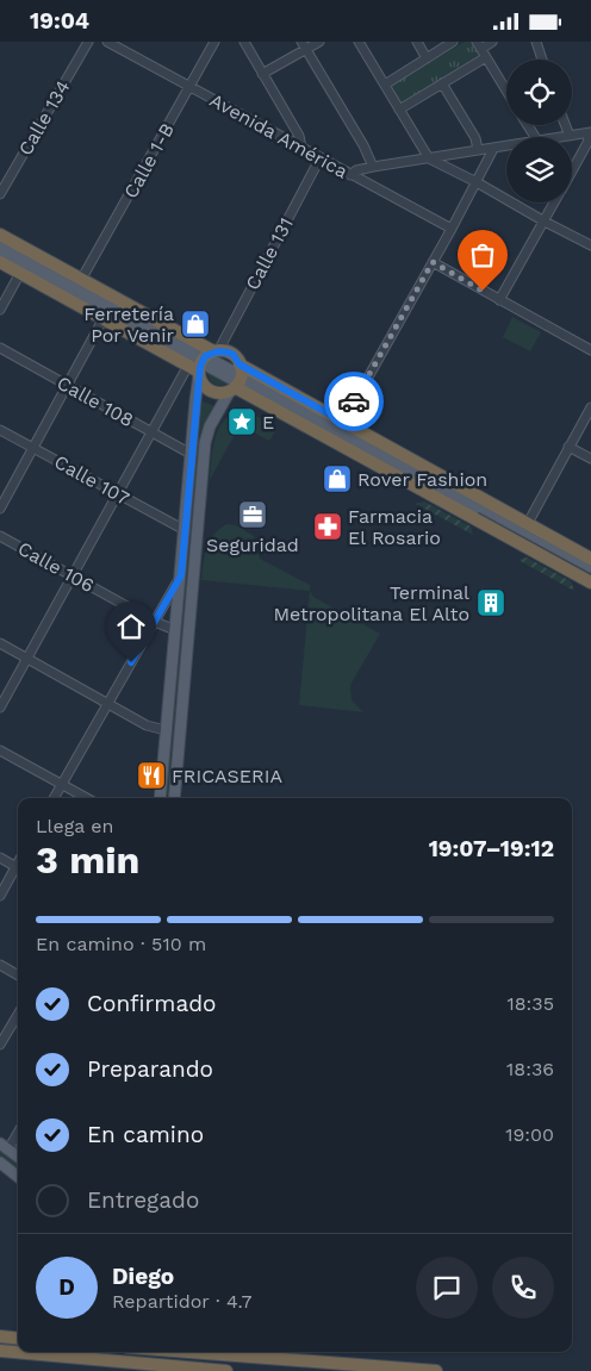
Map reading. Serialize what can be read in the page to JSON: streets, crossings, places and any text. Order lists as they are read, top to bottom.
{
  "streets": {
    "street": [
      "Calle 134",
      "Avenida América",
      "Calle 1-B",
      "Calle 131",
      "Calle 108",
      "Calle 107",
      "Calle 106"
    ]
  },
  "crossings": [
    ["Avenida América", "Calle 1-B"],
    ["Avenida América", "Calle 131"],
    ["Calle 131", "Calle 108"],
    ["Calle 131", "Calle 107"],
    ["Calle 131", "Calle 106"]
  ],
  "places": {
    "shop": ["Ferretería Por Venir", "Rover Fashion"],
    "place": ["E"],
    "office": ["Seguridad"],
    "pharmacy": ["Farmacia El Rosario"],
    "building": ["Terminal Metropolitana El Alto"],
    "restaurant": ["FRICASERIA"]
  },
  "page": {
    "status": "19:04",
    "heading": ["3 min", "Llega en", "19:07–19:12"],
    "panel": ["Diego", "Repartidor · 4.7"],
    "bar": "En camino · 510 m",
    "list": [
      ["Confirmado", "18:35"],
      ["Preparando", "18:36"],
      ["En camino", "19:00"],
      "Entregado"
    ],
    "round": "D"
  }
}
